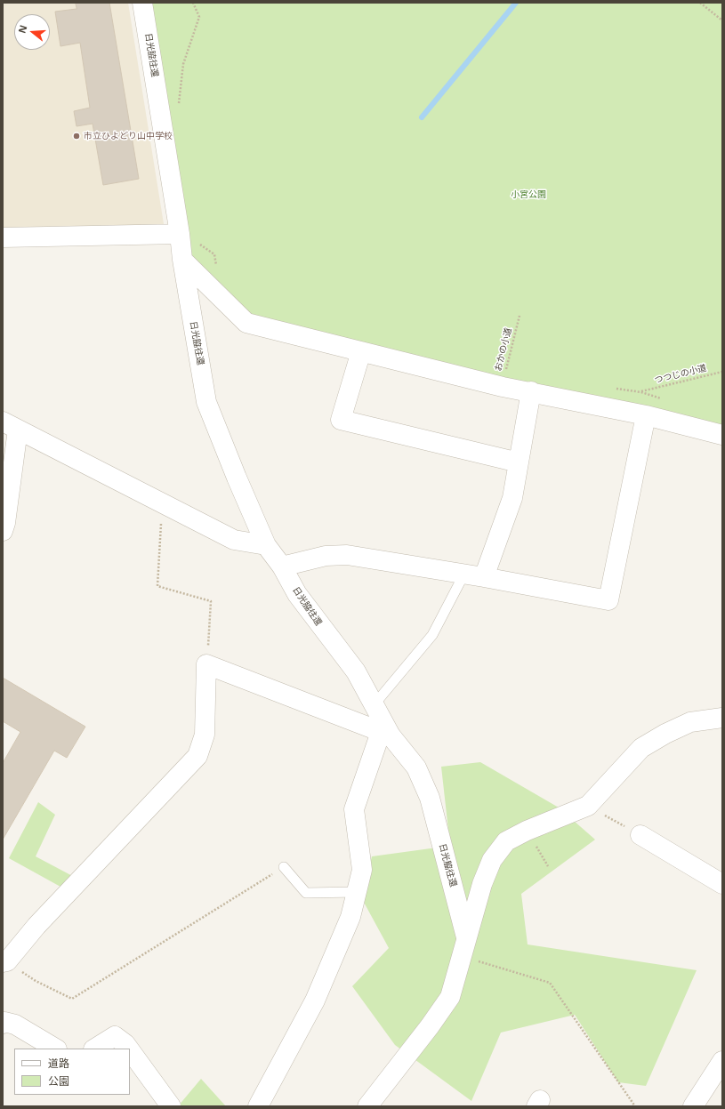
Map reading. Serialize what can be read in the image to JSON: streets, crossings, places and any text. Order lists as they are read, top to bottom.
{
  "streets": {
    "street": ["日光脇往還"],
    "path": ["おかの小道", "つつじの小道"]
  },
  "parks": ["小宮公園"],
  "places": ["市立ひよどり山中学校"],
  "legend": ["道路", "公園"],
  "north": "left"
}
